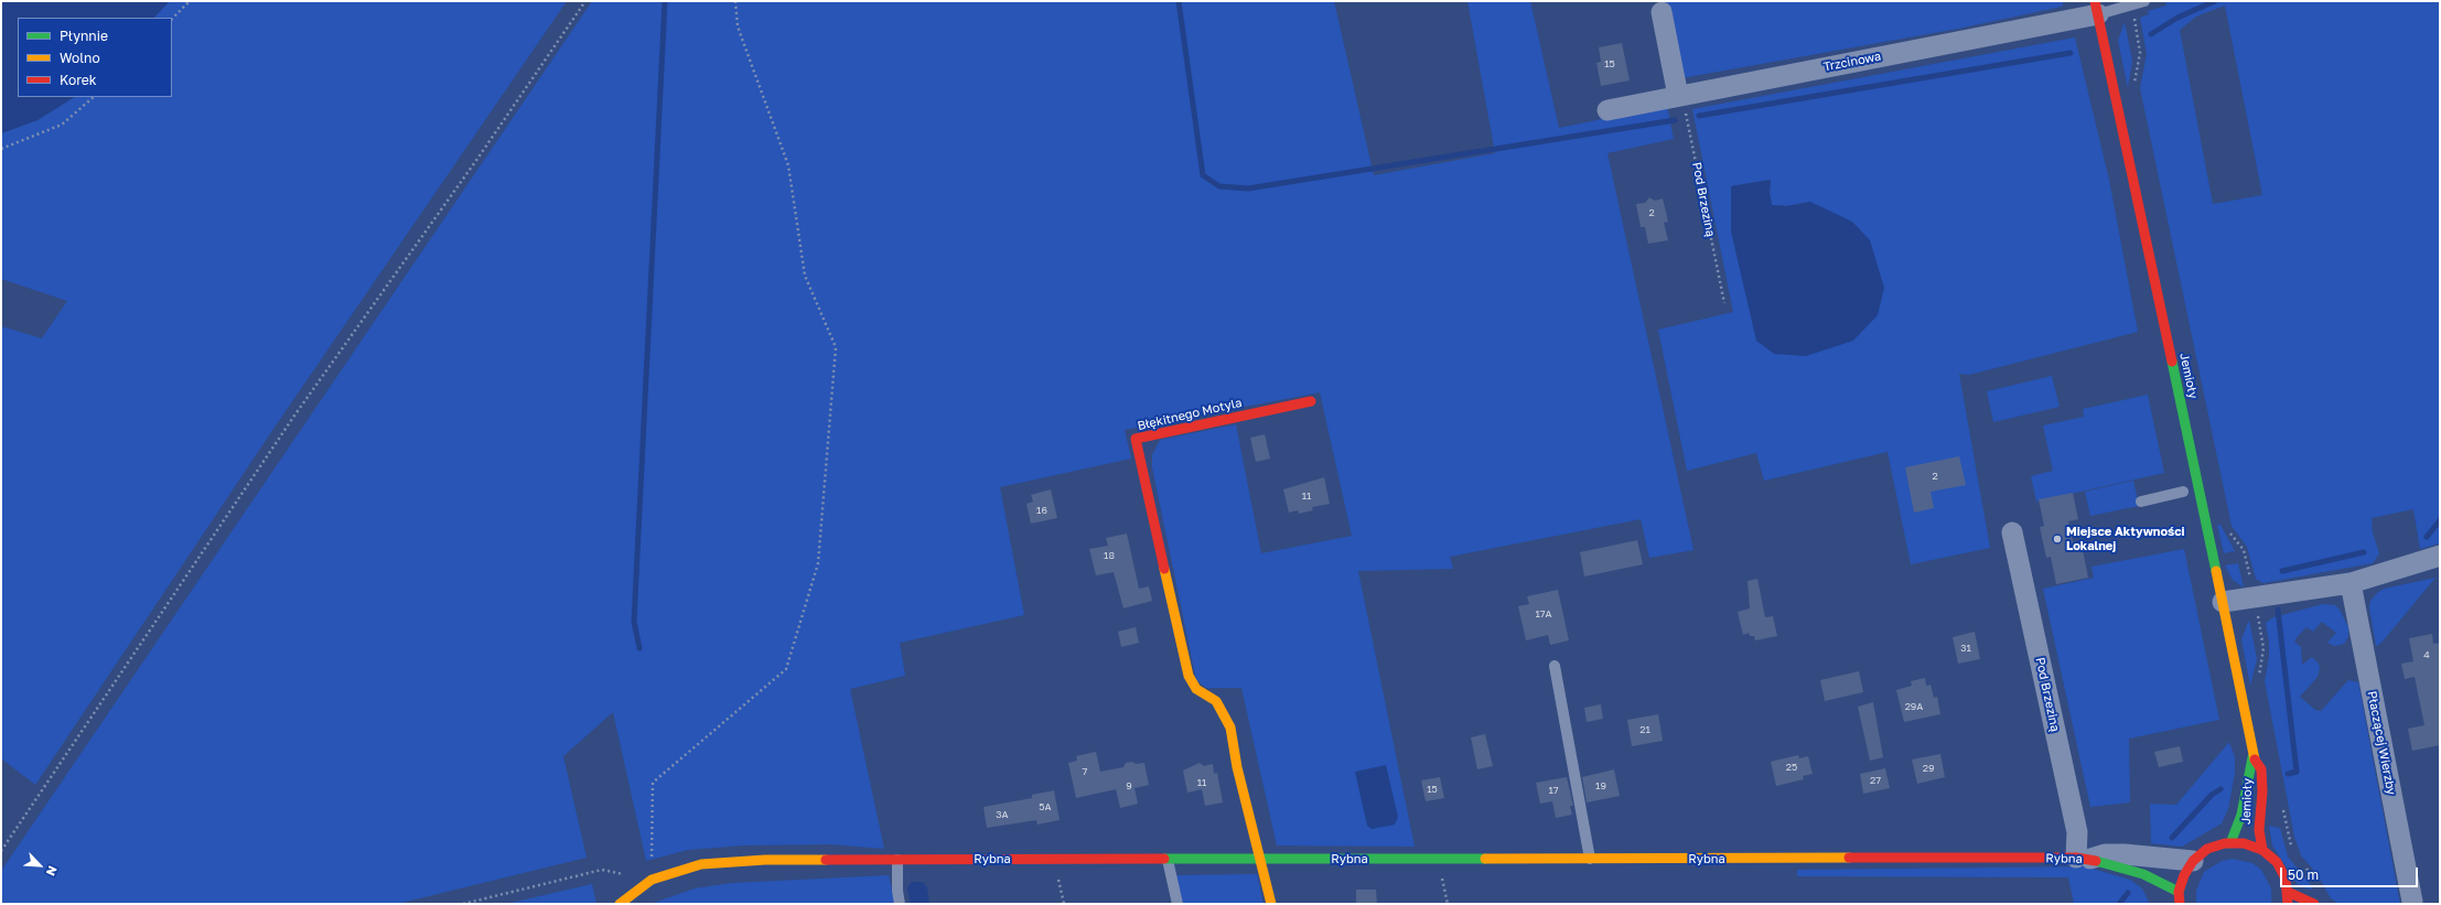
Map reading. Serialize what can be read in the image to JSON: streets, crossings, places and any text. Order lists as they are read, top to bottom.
{
  "streets": {
    "street": [
      "Trzcinowa",
      "Pod Brzeziną",
      "Jemioły",
      "Błękitnego Motyla",
      "Płaczącej Wierzby",
      "Rybna"
    ]
  },
  "crossings": [
    ["Trzcinowa", "Pod Brzeziną"],
    ["Trzcinowa", "Jemioły"],
    ["Pod Brzeziną", "Rybna"],
    ["Błękitnego Motyla", "Rybna"]
  ],
  "places": ["Miejsce Aktywności Lokalnej"],
  "house_numbers": [
    "15",
    "2",
    "2",
    "11",
    "16",
    "18",
    "17A",
    "31",
    "4",
    "29A",
    "21",
    "25",
    "29",
    "7",
    "27",
    "11",
    "9",
    "19",
    "15",
    "17",
    "5A",
    "3A"
  ],
  "legend": ["Płynnie", "Wolno", "Korek"],
  "scale_bar": "50 m",
  "north": "bottom right"
}
